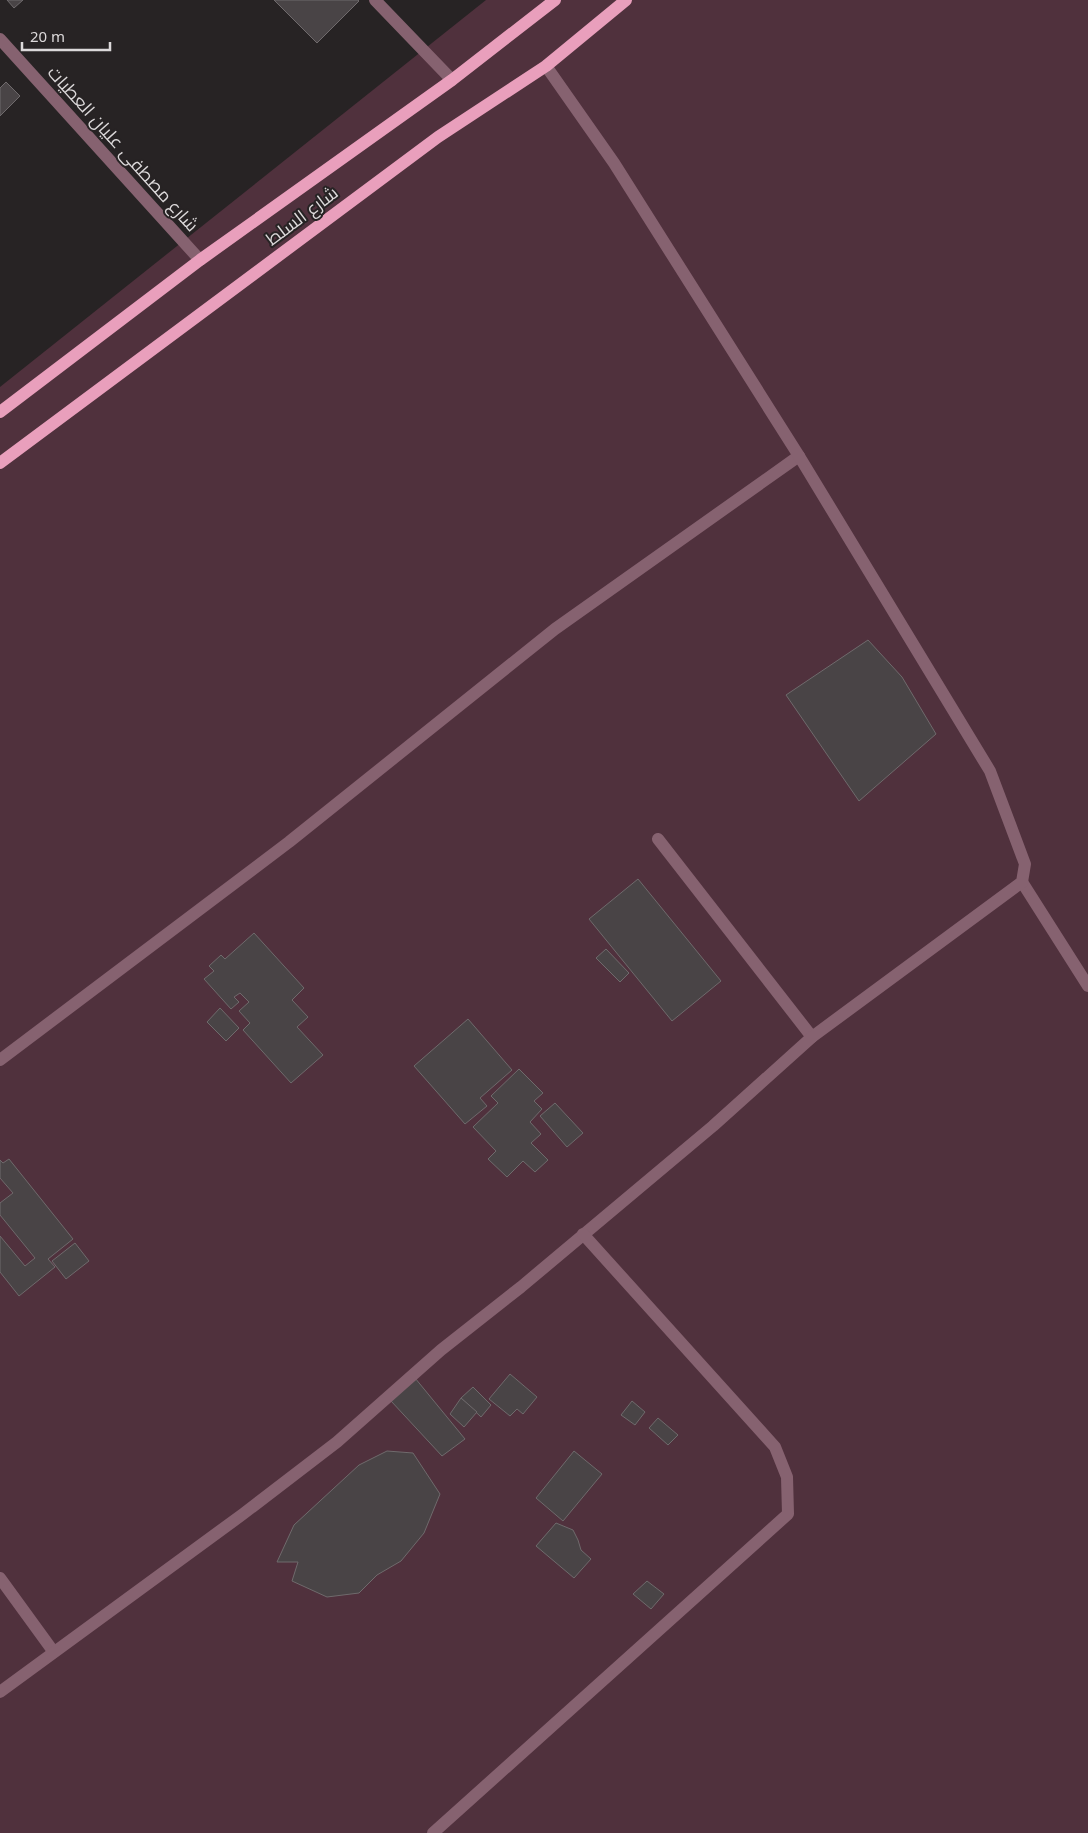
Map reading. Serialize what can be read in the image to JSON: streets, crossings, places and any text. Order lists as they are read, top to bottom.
{
  "streets": {
    "main road": ["شارع السلط"],
    "street": ["شارع مصطفى عليان العطيات"]
  },
  "crossings": [
    ["شارع مصطفى عليان العطيات", "شارع السلط"]
  ],
  "scale_bar": "20 m"
}
